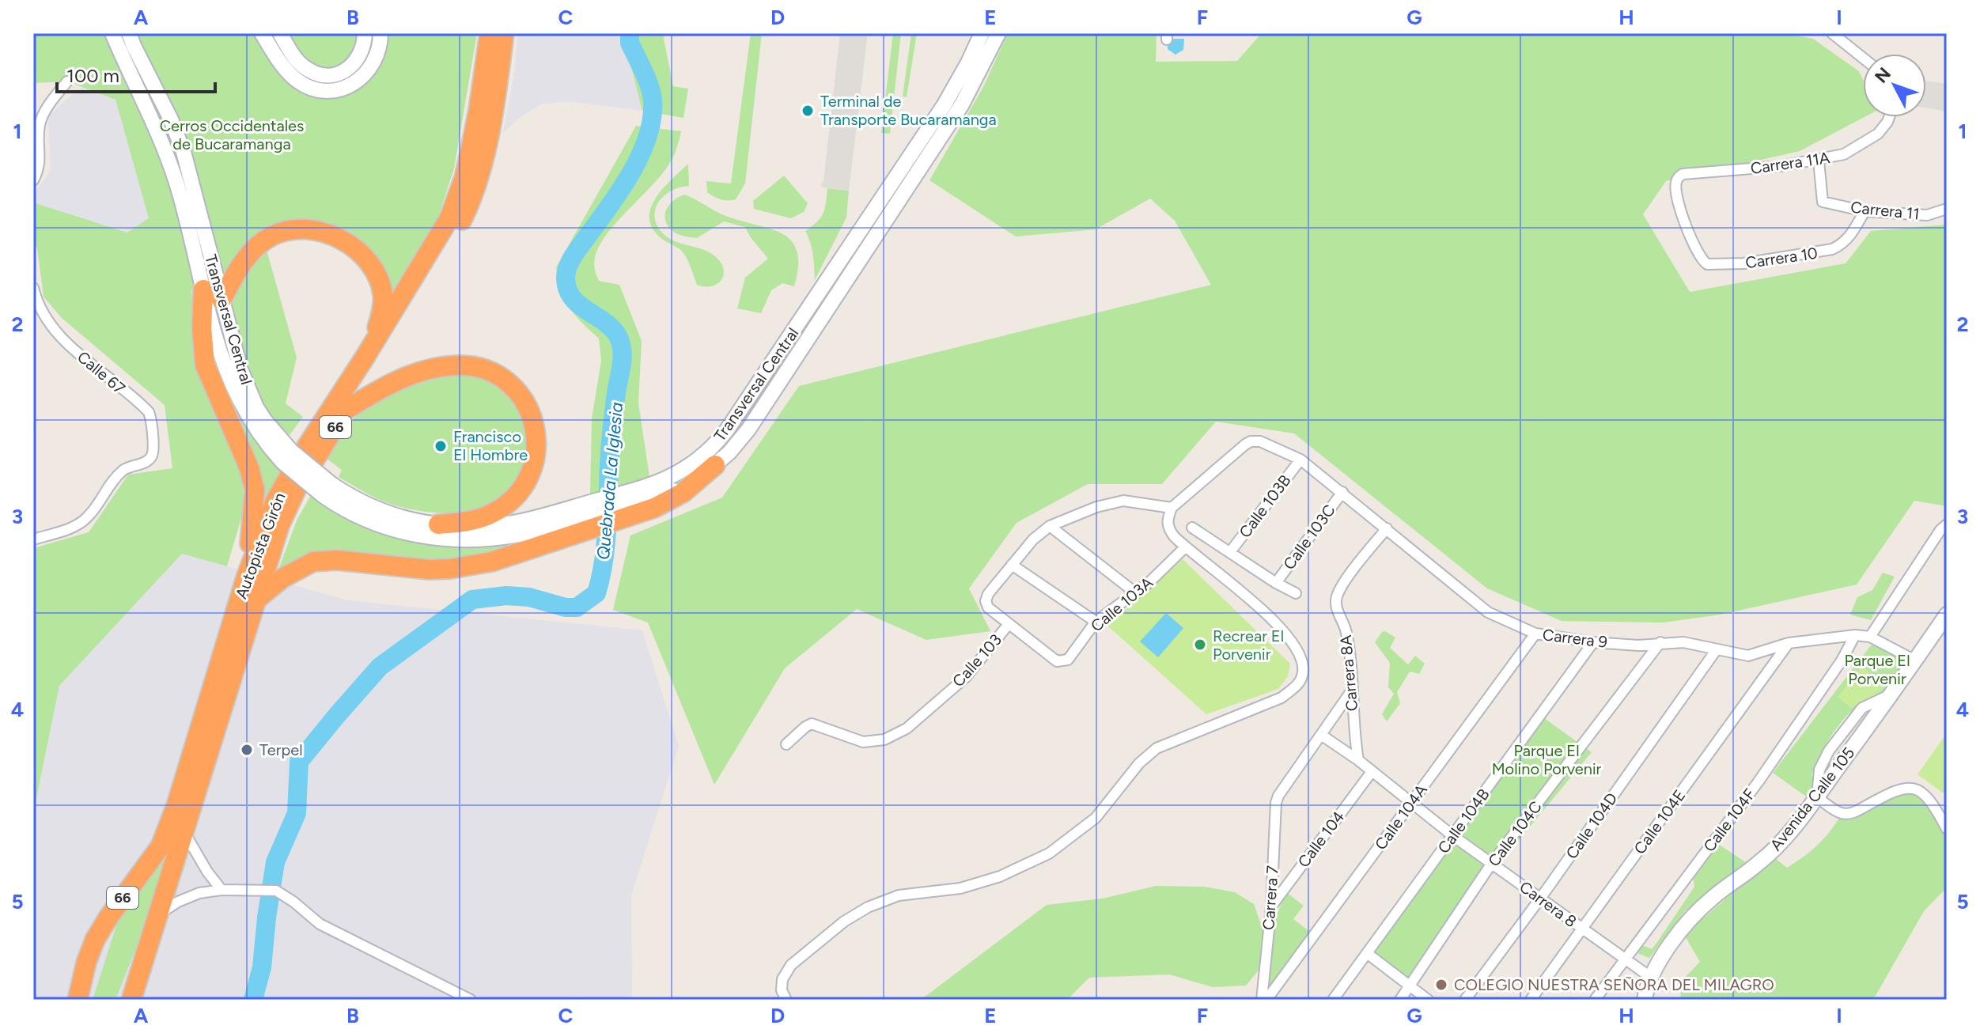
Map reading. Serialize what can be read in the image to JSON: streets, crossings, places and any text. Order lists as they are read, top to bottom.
{
  "streets": {
    "highway": ["66", "Autopista Girón"],
    "main road": ["Transversal Central", "Avenida Calle 105"],
    "street": [
      "Carrera 11A",
      "Carrera 11",
      "Carrera 10",
      "Calle 67",
      "Calle 103B",
      "Calle 103C",
      "Calle 103A",
      "Carrera 9",
      "Calle 103",
      "Carrera 8A",
      "Calle 104A",
      "Calle 104F",
      "Calle 104B",
      "Calle 104E",
      "Calle 104D",
      "Calle 104C",
      "Calle 104",
      "Carrera 7",
      "Carrera 8"
    ]
  },
  "crossings": [
    ["Carrera 11A", "Carrera 11"],
    ["Carrera 11A", "Carrera 10"],
    ["Carrera 11", "Carrera 10"],
    ["Calle 103B", "Calle 103C"],
    ["Calle 103B", "Carrera 9"],
    ["Calle 103C", "Carrera 9"],
    ["Calle 103A", "Calle 103"],
    ["Carrera 9", "Calle 103"],
    ["Carrera 9", "Carrera 8A"],
    ["Carrera 9", "Avenida Calle 105"],
    ["Carrera 9", "Calle 104A"],
    ["Carrera 9", "Calle 104F"],
    ["Carrera 9", "Calle 104B"],
    ["Carrera 9", "Calle 104E"],
    ["Carrera 9", "Calle 104D"],
    ["Carrera 9", "Calle 104C"],
    ["Carrera 8A", "Carrera 8"],
    ["Avenida Calle 105", "Carrera 8"],
    ["Calle 104A", "Carrera 8"],
    ["Calle 104F", "Carrera 8"],
    ["Calle 104B", "Carrera 8"],
    ["Calle 104E", "Carrera 8"],
    ["Calle 104D", "Carrera 8"],
    ["Calle 104C", "Carrera 8"],
    ["Calle 104", "Carrera 7"],
    ["Calle 104", "Carrera 8"],
    ["Carrera 7", "Carrera 8"]
  ],
  "water": ["Quebrada La Iglesia"],
  "parks": ["Cerros Occidentales de Bucaramanga", "Parque El Porvenir", "Parque El Molino Porvenir"],
  "places": [
    "Terminal de Transporte Bucaramanga",
    "Francisco El Hombre",
    "Recrear El Porvenir",
    "Terpel",
    "COLEGIO NUESTRA SEÑORA DEL MILAGRO"
  ],
  "scale_bar": "100 m",
  "north": "top left",
  "grid": {
    "columns": [
      "A",
      "B",
      "C",
      "D",
      "E",
      "F",
      "G",
      "H",
      "I"
    ],
    "rows": [
      "1",
      "2",
      "3",
      "4",
      "5"
    ]
  }
}
